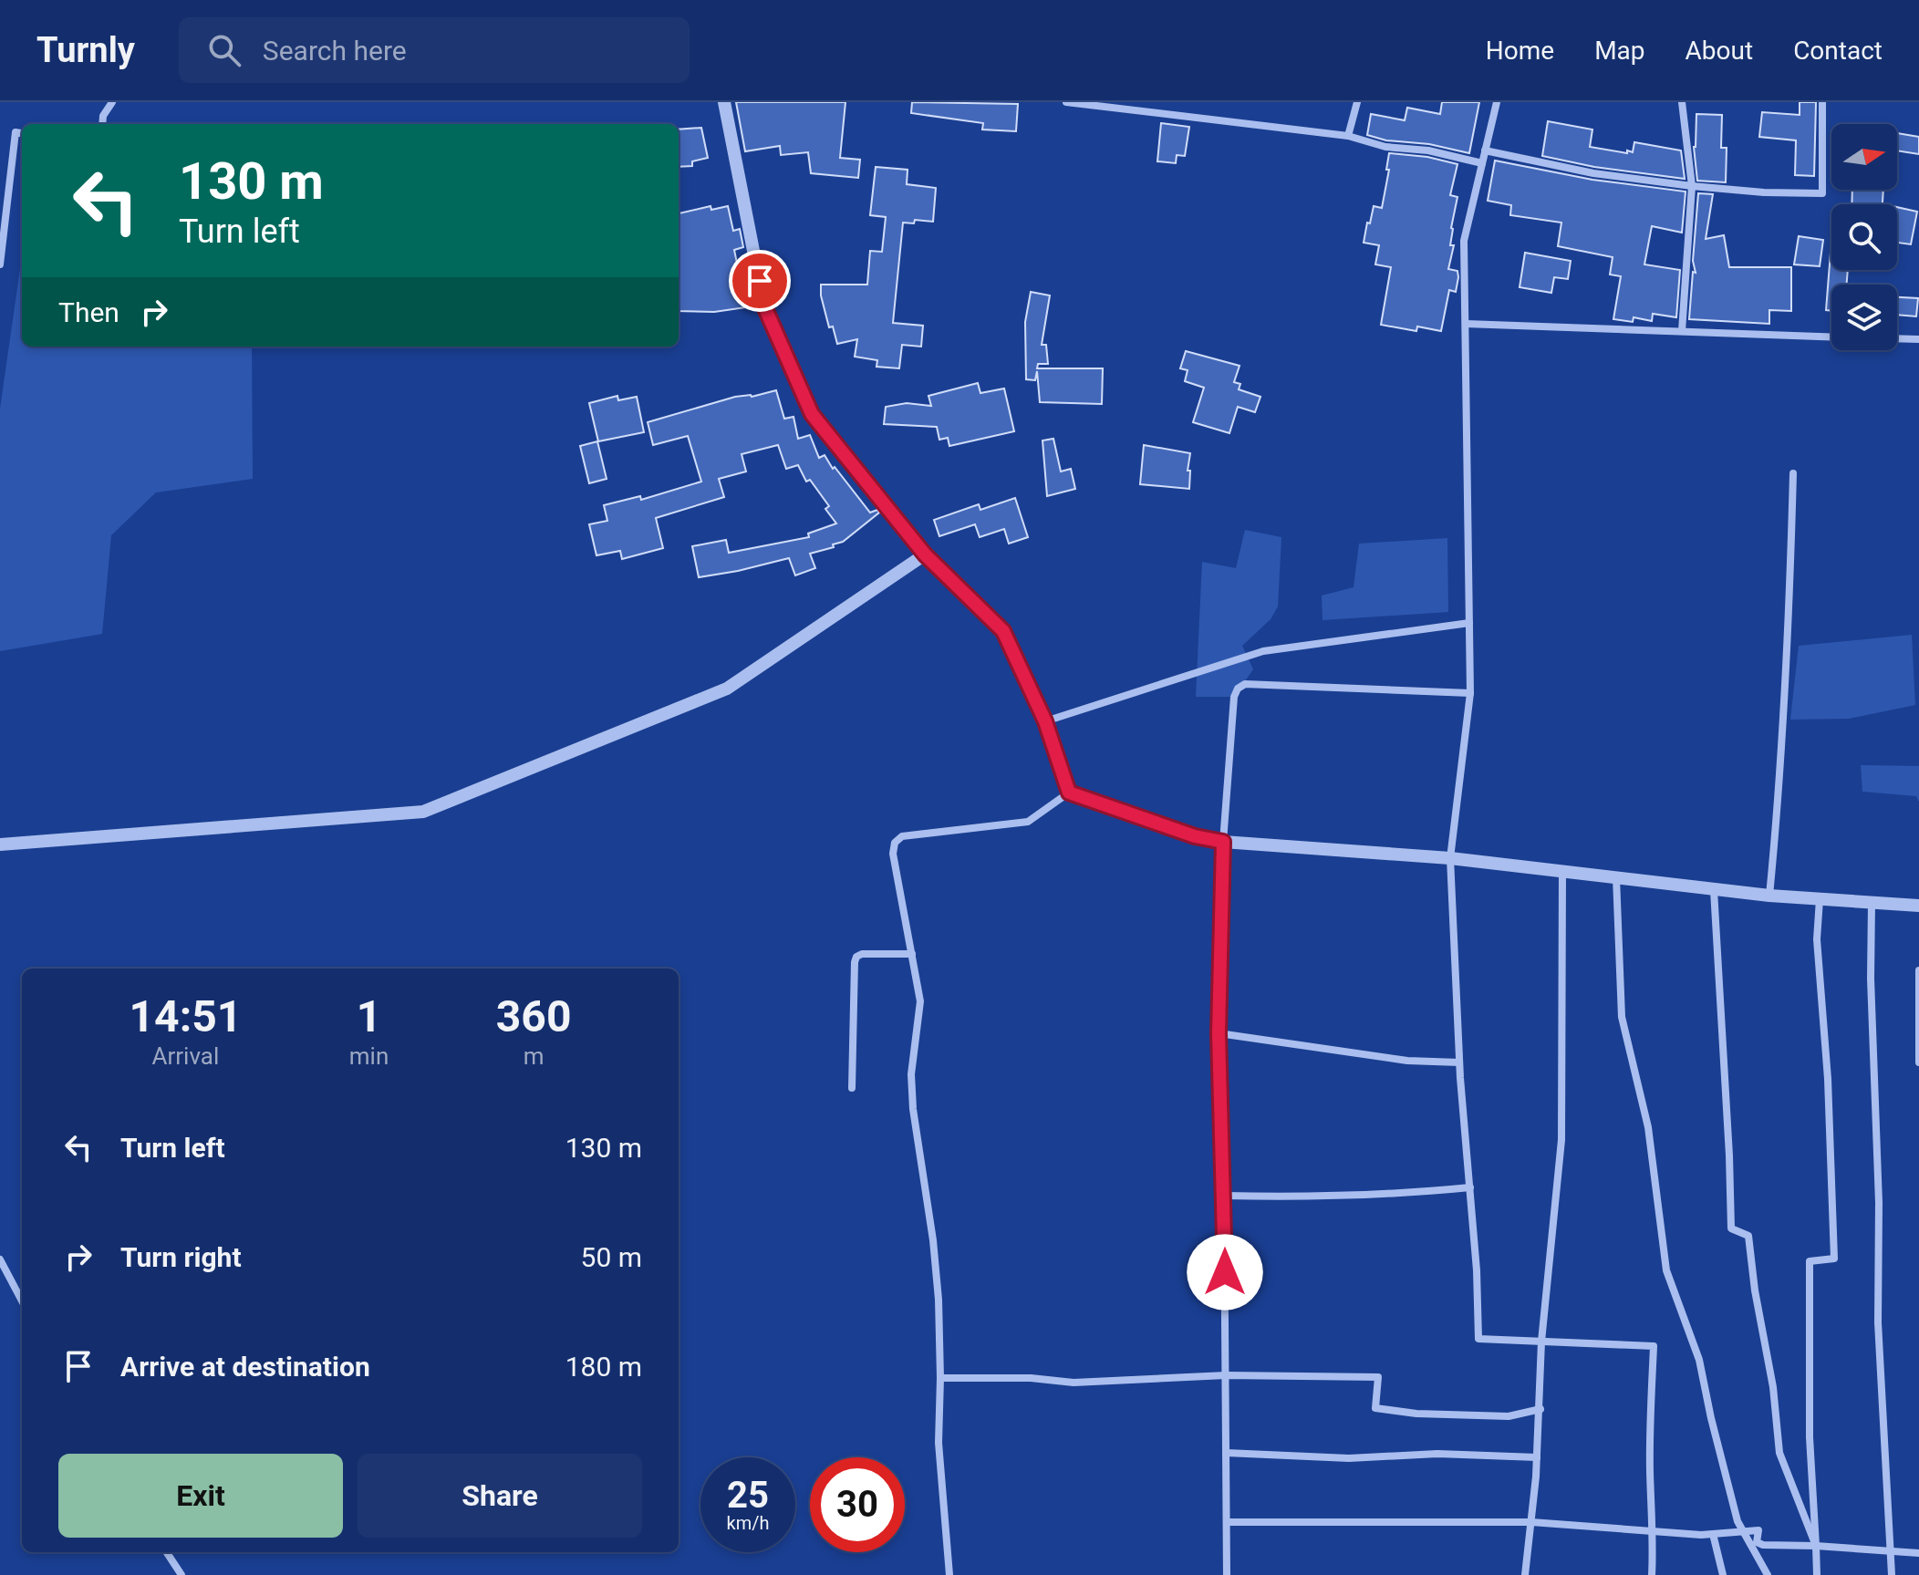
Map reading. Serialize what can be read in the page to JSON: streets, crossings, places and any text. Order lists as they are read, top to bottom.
{
  "north": "right",
  "page": {
    "header": "Turnly",
    "search": "Search here",
    "nav": [
      "Home",
      "Map",
      "About",
      "Contact"
    ],
    "turn": ["130 m", "Turn left"],
    "then": "Then",
    "eta": [
      "14:51",
      "Arrival",
      "1",
      "min",
      "360",
      "m"
    ],
    "list": [
      {
        "name": "Turn left",
        "value": "130 m"
      },
      {
        "name": "Turn right",
        "value": "50 m"
      },
      {
        "name": "Arrive at destination",
        "value": "180 m"
      }
    ],
    "buttons": ["Exit", "Share"],
    "speed": "25 km/h",
    "limit": "30"
  }
}
